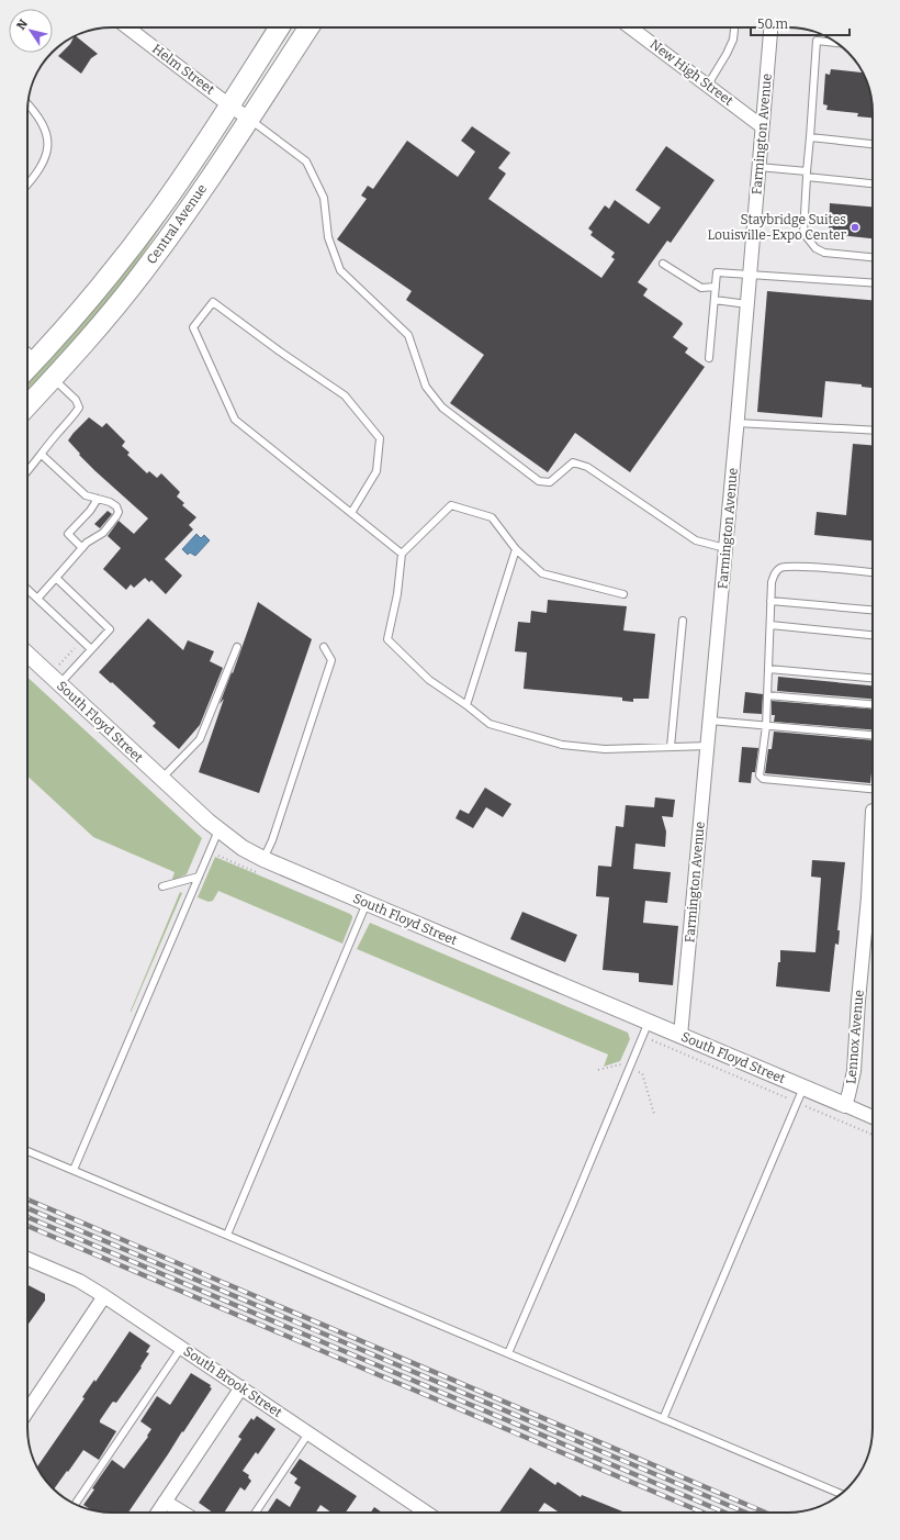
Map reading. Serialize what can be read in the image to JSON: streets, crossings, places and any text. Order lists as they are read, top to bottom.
{
  "streets": {
    "main road": ["Central Avenue"],
    "street": [
      "Helm Street",
      "New High Street",
      "Farmington Avenue",
      "South Floyd Street",
      "Lennox Avenue",
      "South Brook Street"
    ]
  },
  "crossings": [
    ["Helm Street", "Central Avenue"],
    ["New High Street", "Farmington Avenue"],
    ["Farmington Avenue", "South Floyd Street"],
    ["South Floyd Street", "Lennox Avenue"]
  ],
  "places": ["Staybridge Suites Louisville-Expo Center"],
  "scale_bar": "50 m",
  "north": "top left"
}
